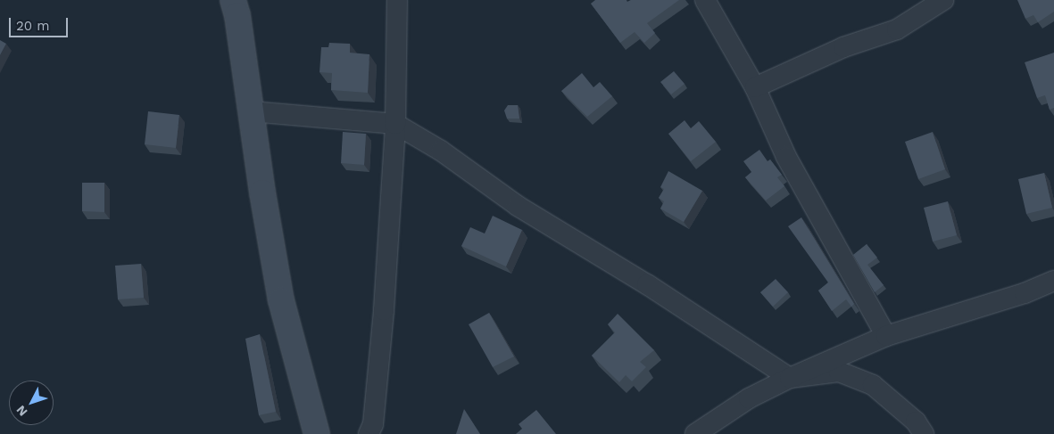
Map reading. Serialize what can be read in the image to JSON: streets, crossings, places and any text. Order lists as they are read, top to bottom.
{
  "scale_bar": "20 m",
  "north": "bottom left"
}
